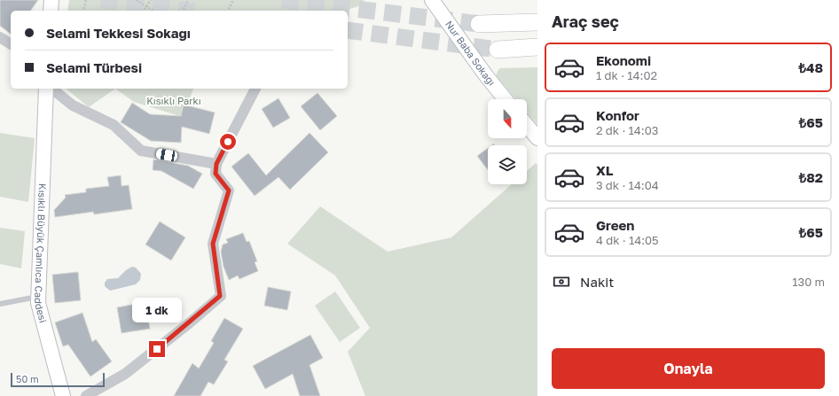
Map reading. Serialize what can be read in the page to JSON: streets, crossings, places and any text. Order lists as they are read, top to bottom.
{
  "streets": {
    "main road": ["Nur Baba Sokağı", "Kısıklı Büyük Çamlıca Caddesi"]
  },
  "parks": ["Kısıklı Parkı"],
  "scale_bar": "50 m",
  "north": "bottom",
  "page": {
    "heading": "Araç seç",
    "banner": ["Selami Tekkesi Sokağı", "Selami Türbesi"],
    "list": [
      {
        "name": "Ekonomi",
        "note": "1 dk · 14:02",
        "value": "₺48"
      },
      {
        "name": "Konfor",
        "note": "2 dk · 14:03",
        "value": "₺65"
      },
      {
        "name": "XL",
        "note": "3 dk · 14:04",
        "value": "₺82"
      },
      {
        "name": "Green",
        "note": "4 dk · 14:05",
        "value": "₺65"
      }
    ],
    "pay": ["Nakit", "130 m"],
    "bubble": "1 dk",
    "buttons": "Onayla",
    "scale": "50 m"
  }
}
